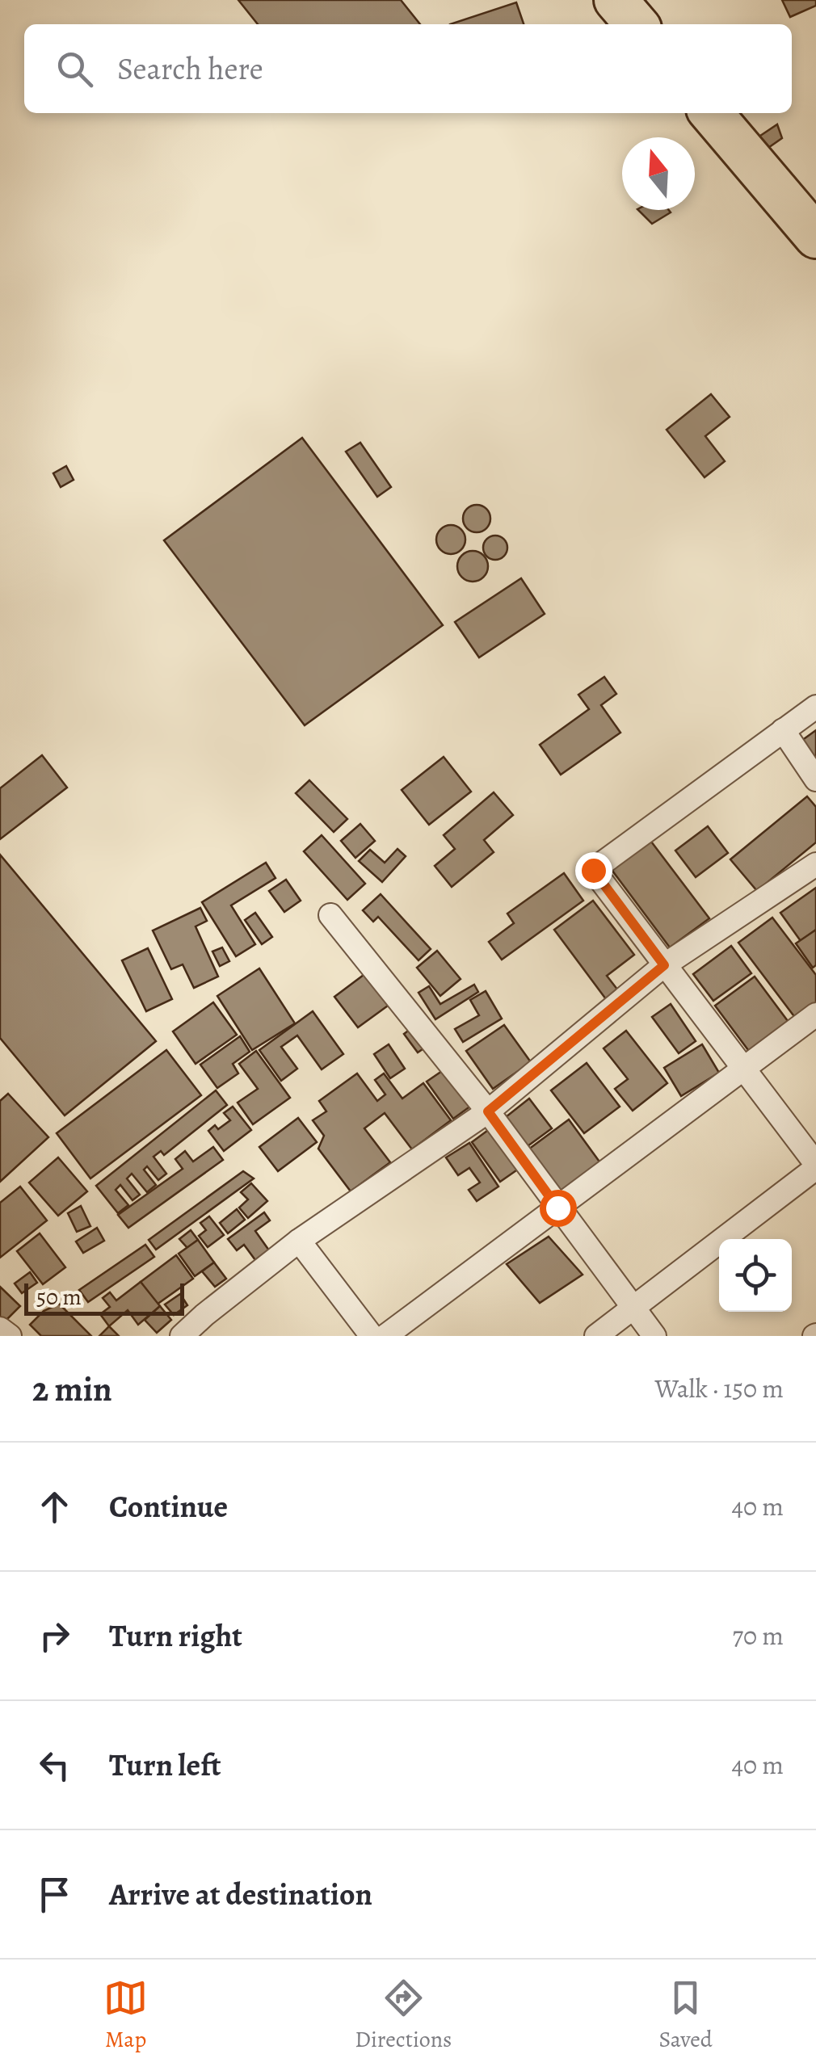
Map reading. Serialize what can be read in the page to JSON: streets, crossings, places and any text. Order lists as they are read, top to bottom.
{
  "scale_bar": "50 m",
  "north": "top",
  "page": {
    "search": "Search here",
    "scale": "50 m",
    "heading": ["2 min", "Walk · 150 m"],
    "list": [
      ["Continue", "40 m"],
      ["Turn right", "70 m"],
      ["Turn left", "40 m"],
      "Arrive at destination"
    ],
    "nav": ["Map", "Directions", "Saved"]
  }
}
